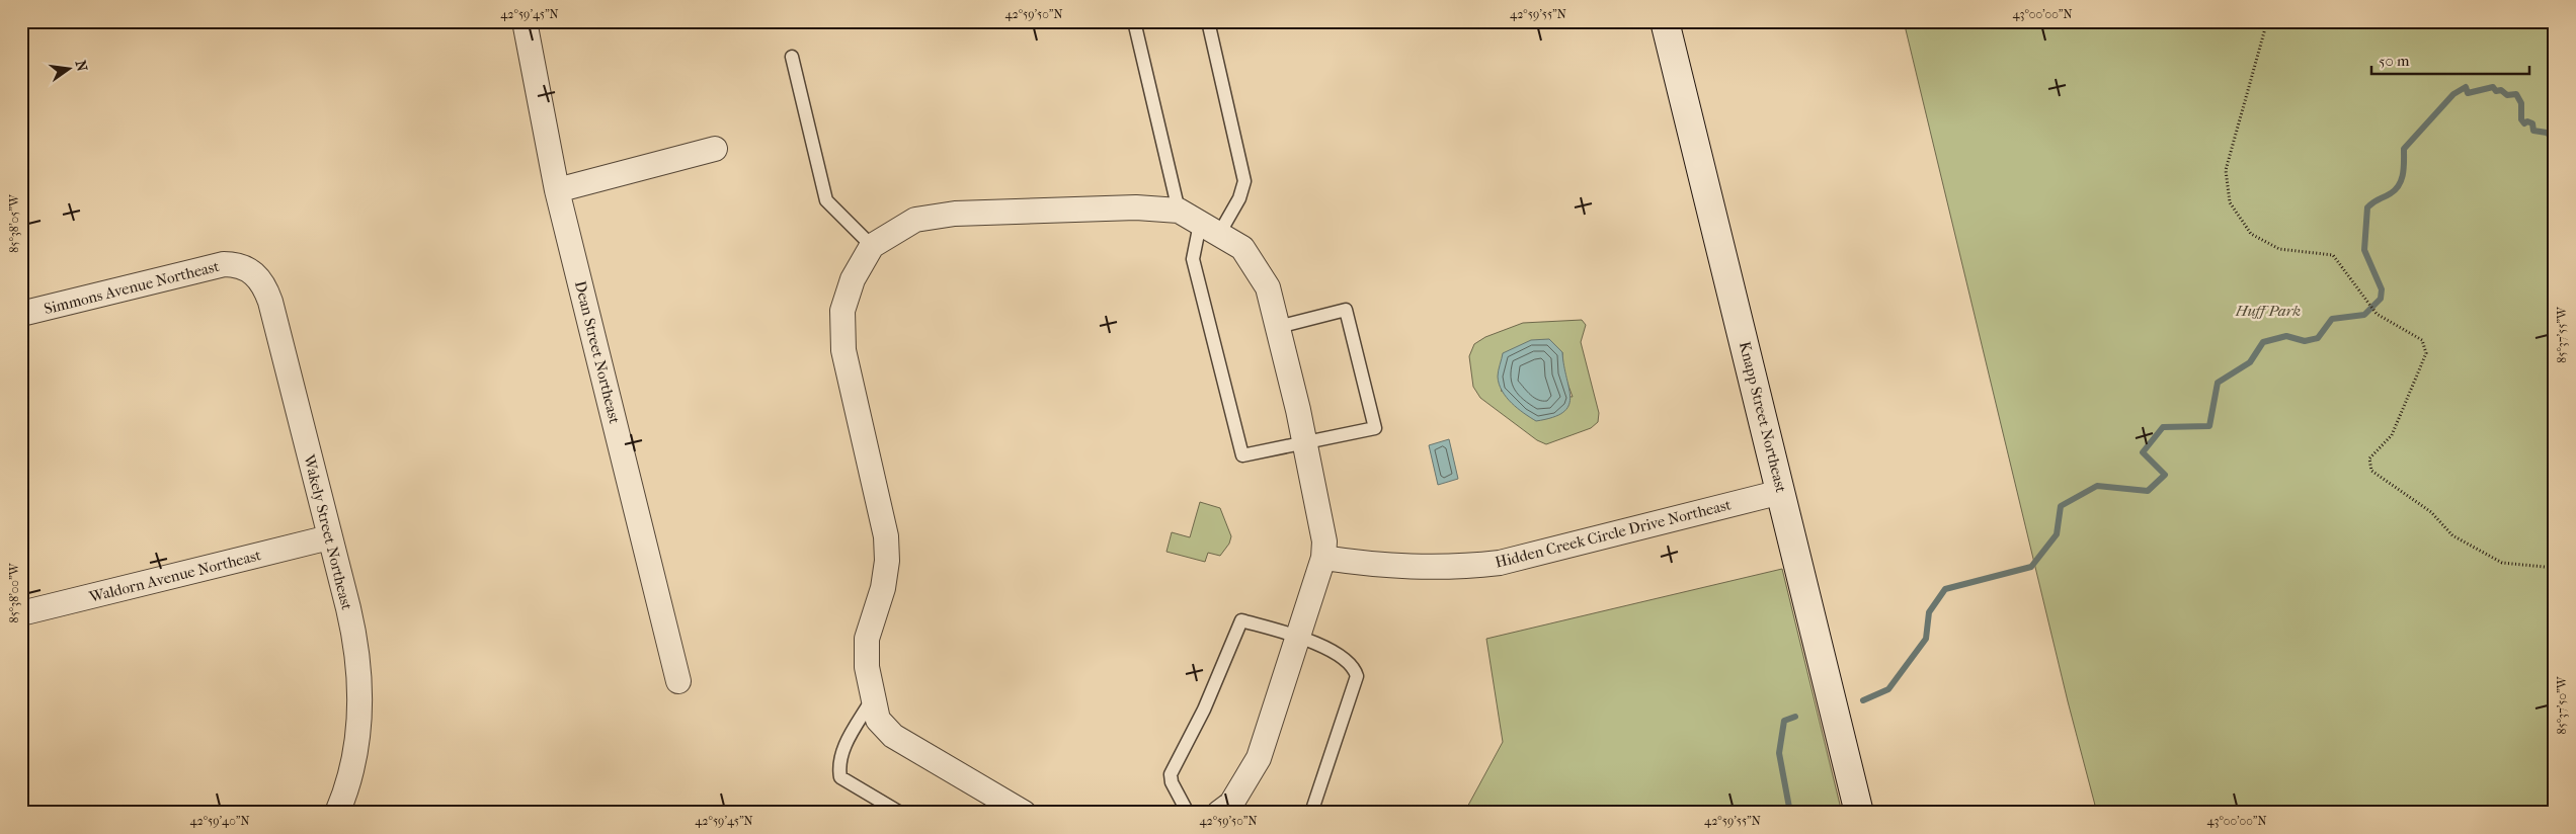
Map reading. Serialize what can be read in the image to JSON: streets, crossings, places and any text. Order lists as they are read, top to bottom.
{
  "streets": {
    "main road": ["Knapp Street Northeast"],
    "street": [
      "Simmons Avenue Northeast",
      "Dean Street Northeast",
      "Wakely Street Northeast",
      "Hidden Creek Circle Drive Northeast",
      "Waldorn Avenue Northeast"
    ]
  },
  "crossings": [
    ["Simmons Avenue Northeast", "Wakely Street Northeast"],
    ["Knapp Street Northeast", "Hidden Creek Circle Drive Northeast"],
    ["Wakely Street Northeast", "Waldorn Avenue Northeast"]
  ],
  "parks": ["Huff Park"],
  "scale_bar": "50 m",
  "north": "right",
  "coordinates": [
    "42°59'45\"N",
    "42°59'50\"N",
    "42°59'55\"N",
    "43°00'00\"N",
    "85°38'05\"W",
    "85°37'55\"W",
    "85°38'00\"W",
    "85°37'50\"W",
    "42°59'40\"N"
  ]
}
